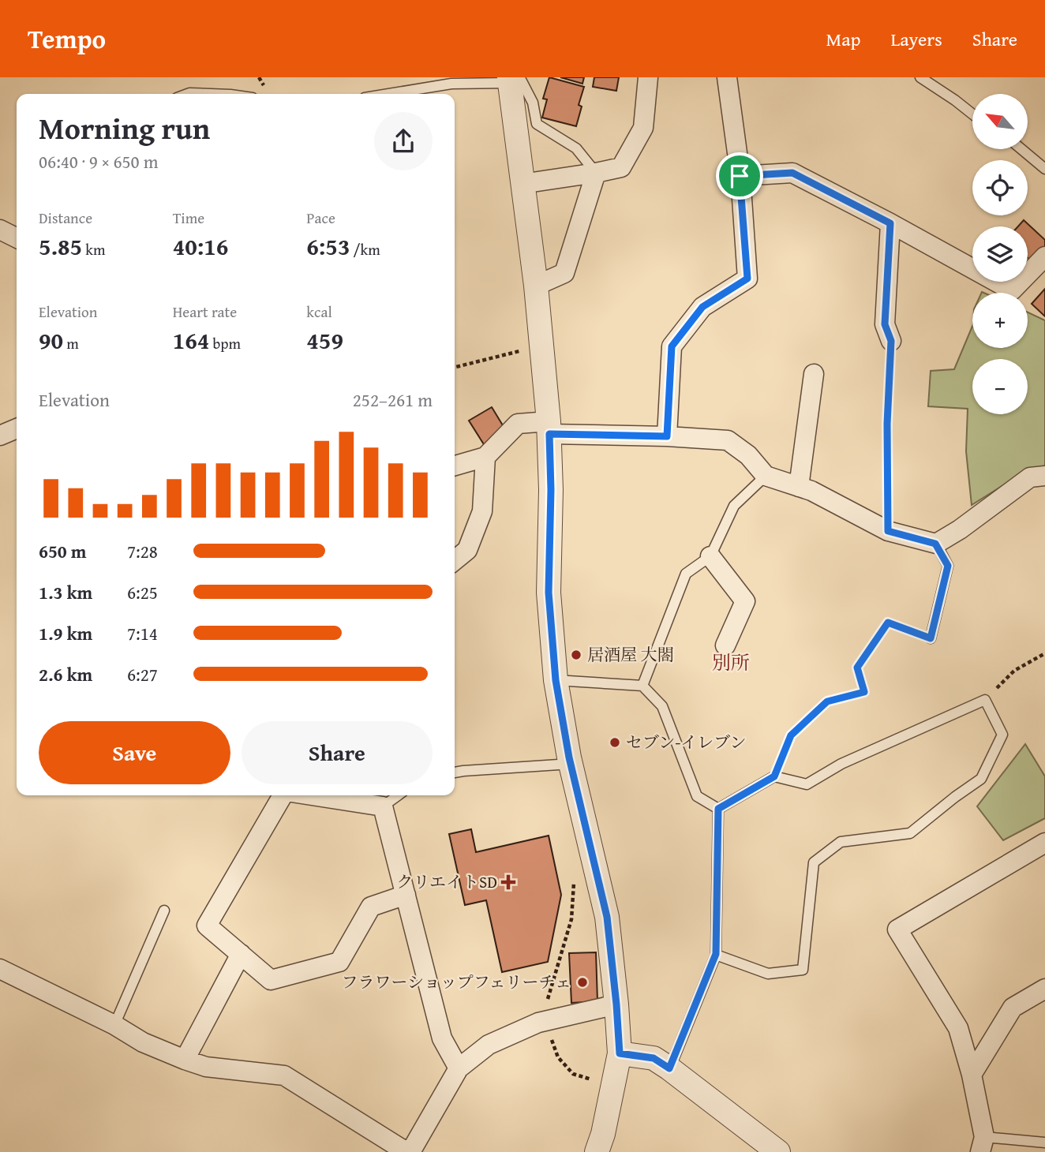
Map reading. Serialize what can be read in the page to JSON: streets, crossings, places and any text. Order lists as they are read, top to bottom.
{
  "districts": ["別所"],
  "places": {
    "other": ["居酒屋 大閤", "セブン-イレブン", "フラワーショップフェリーチェ"],
    "health": ["クリエイトSD"]
  },
  "north": "top left",
  "page": {
    "header": "Tempo",
    "nav": ["Map", "Layers", "Share"],
    "map_buttons": ["+", "−"],
    "heading": ["Morning run", "06:40 · 9 × 650 m"],
    "stats": [
      ["Distance", "5.85 km"],
      ["Time", "40:16"],
      ["Pace", "6:53 /km"],
      ["Elevation", "90 m"],
      ["Heart rate", "164 bpm"],
      ["kcal", "459"]
    ],
    "chart": ["Elevation", "252–261 m"],
    "list": [
      {
        "name": "650 m",
        "note": "7:28"
      },
      {
        "name": "1.3 km",
        "note": "6:25"
      },
      {
        "name": "1.9 km",
        "note": "7:14"
      },
      {
        "name": "2.6 km",
        "note": "6:27"
      }
    ],
    "buttons": ["Save", "Share"]
  }
}
